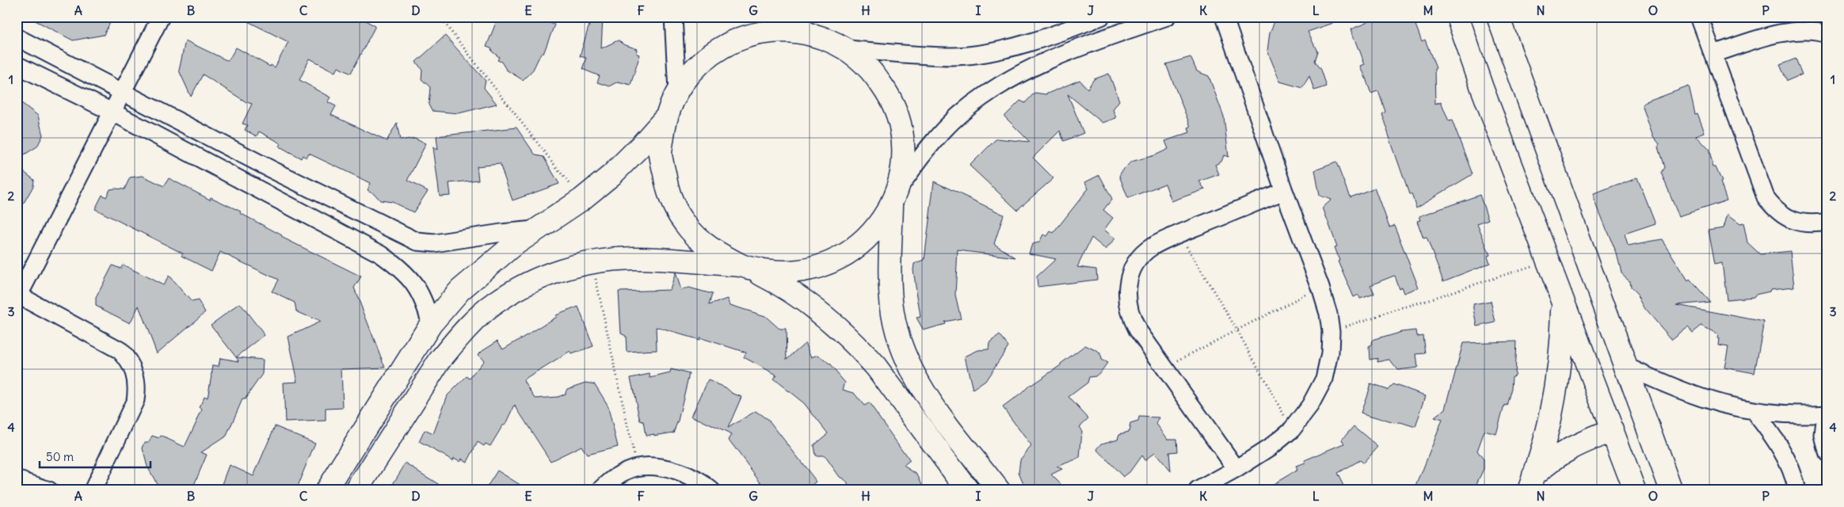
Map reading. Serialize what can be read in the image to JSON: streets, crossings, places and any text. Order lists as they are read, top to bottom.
{
  "scale_bar": "50 m",
  "grid": {
    "columns": [
      "A",
      "B",
      "C",
      "D",
      "E",
      "F",
      "G",
      "H",
      "I",
      "J",
      "K",
      "L",
      "M",
      "N",
      "O",
      "P"
    ],
    "rows": [
      "1",
      "2",
      "3",
      "4"
    ]
  }
}
